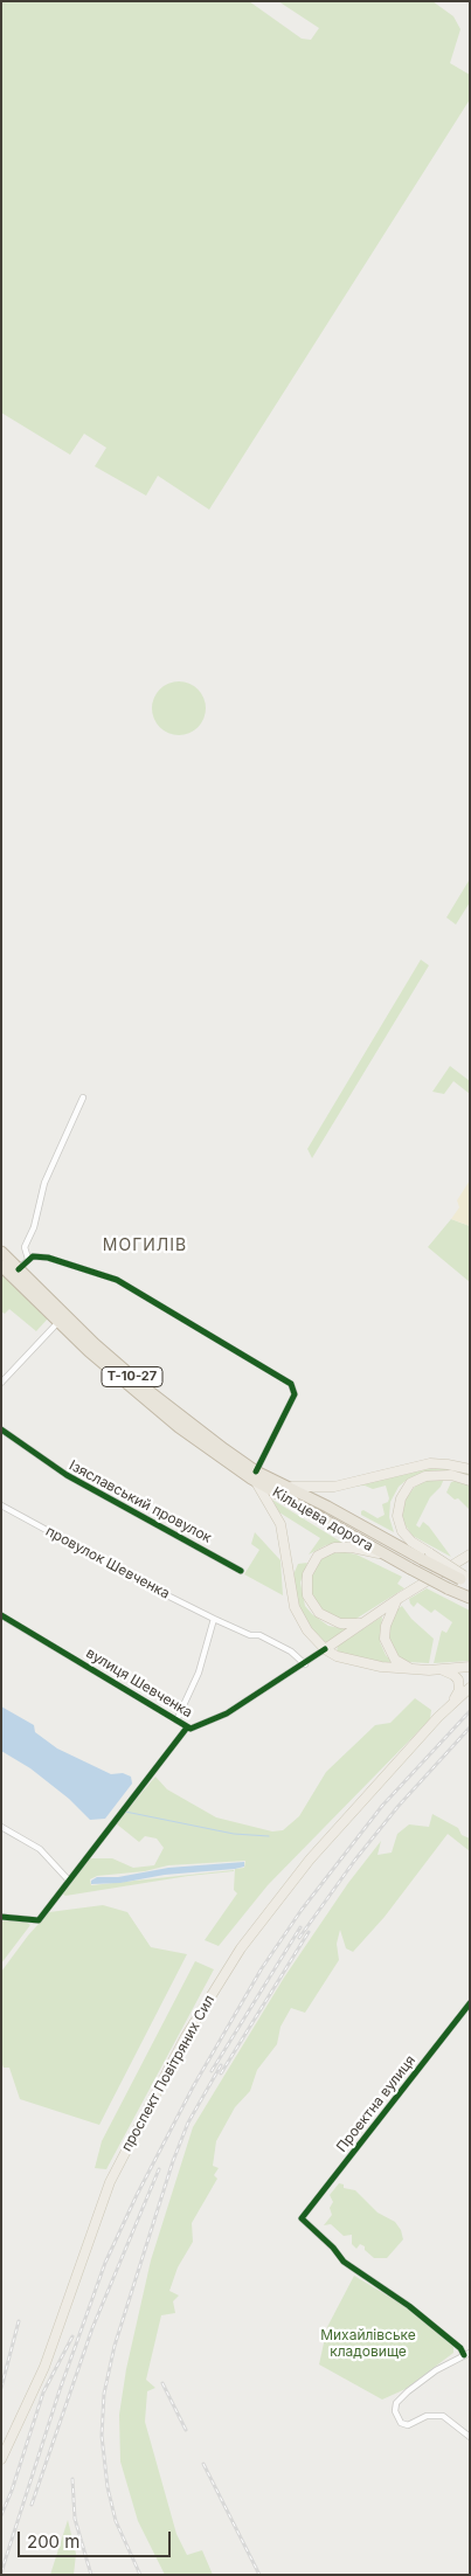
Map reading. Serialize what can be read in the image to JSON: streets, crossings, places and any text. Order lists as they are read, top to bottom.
{
  "streets": {
    "highway": ["Т-10-27", "Кільцева дорога"],
    "main road": ["вулиця Шевченка", "проспект Повітряних Сил"],
    "street": ["Ізяславський провулок", "провулок Шевченка", "Проектна вулиця"]
  },
  "crossings": [
    ["провулок Шевченка", "вулиця Шевченка"]
  ],
  "districts": ["МОГИЛІВ"],
  "parks": ["Михайлівське кладовище"],
  "scale_bar": "200 m"
}
